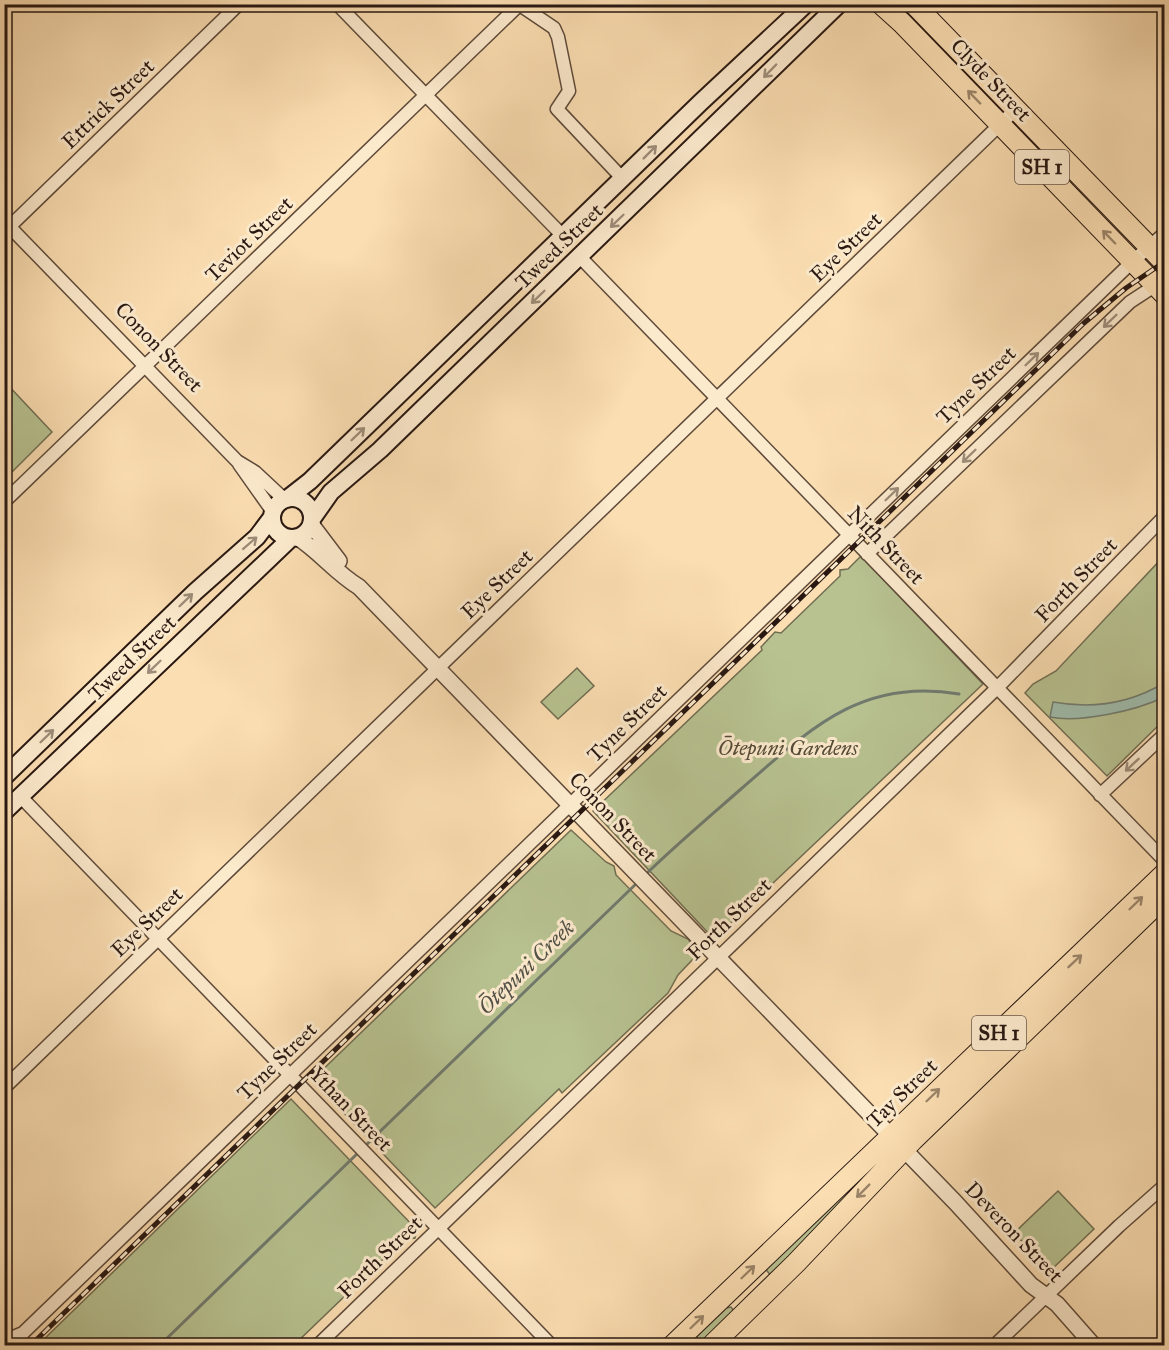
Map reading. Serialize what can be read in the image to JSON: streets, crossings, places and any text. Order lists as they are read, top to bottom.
{
  "streets": {
    "highway": ["Clyde Street", "SH 1", "Tay Street"],
    "main road": ["Tweed Street", "Conon Street"],
    "street": [
      "Ettrick Street",
      "Teviot Street",
      "Eye Street",
      "Tyne Street",
      "Nith Street",
      "Forth Street",
      "Ythan Street",
      "Deveron Street"
    ]
  },
  "crossings": [
    ["Clyde Street", "Eye Street"],
    ["Clyde Street", "Tyne Street"],
    ["Ettrick Street", "Conon Street"],
    ["Teviot Street", "Conon Street"],
    ["Tweed Street", "Conon Street"],
    ["Tweed Street", "Nith Street"],
    ["Tweed Street", "Ythan Street"],
    ["Eye Street", "Conon Street"],
    ["Eye Street", "Nith Street"],
    ["Eye Street", "Ythan Street"],
    ["Conon Street", "Tyne Street"],
    ["Conon Street", "Forth Street"],
    ["Conon Street", "Tay Street"],
    ["Conon Street", "Deveron Street"],
    ["Tyne Street", "Nith Street"],
    ["Tyne Street", "Ythan Street"],
    ["Nith Street", "Forth Street"],
    ["Forth Street", "Ythan Street"],
    ["Tay Street", "Deveron Street"]
  ],
  "water": ["Ōtepuni Creek"],
  "parks": ["Ōtepuni Gardens"]
}
